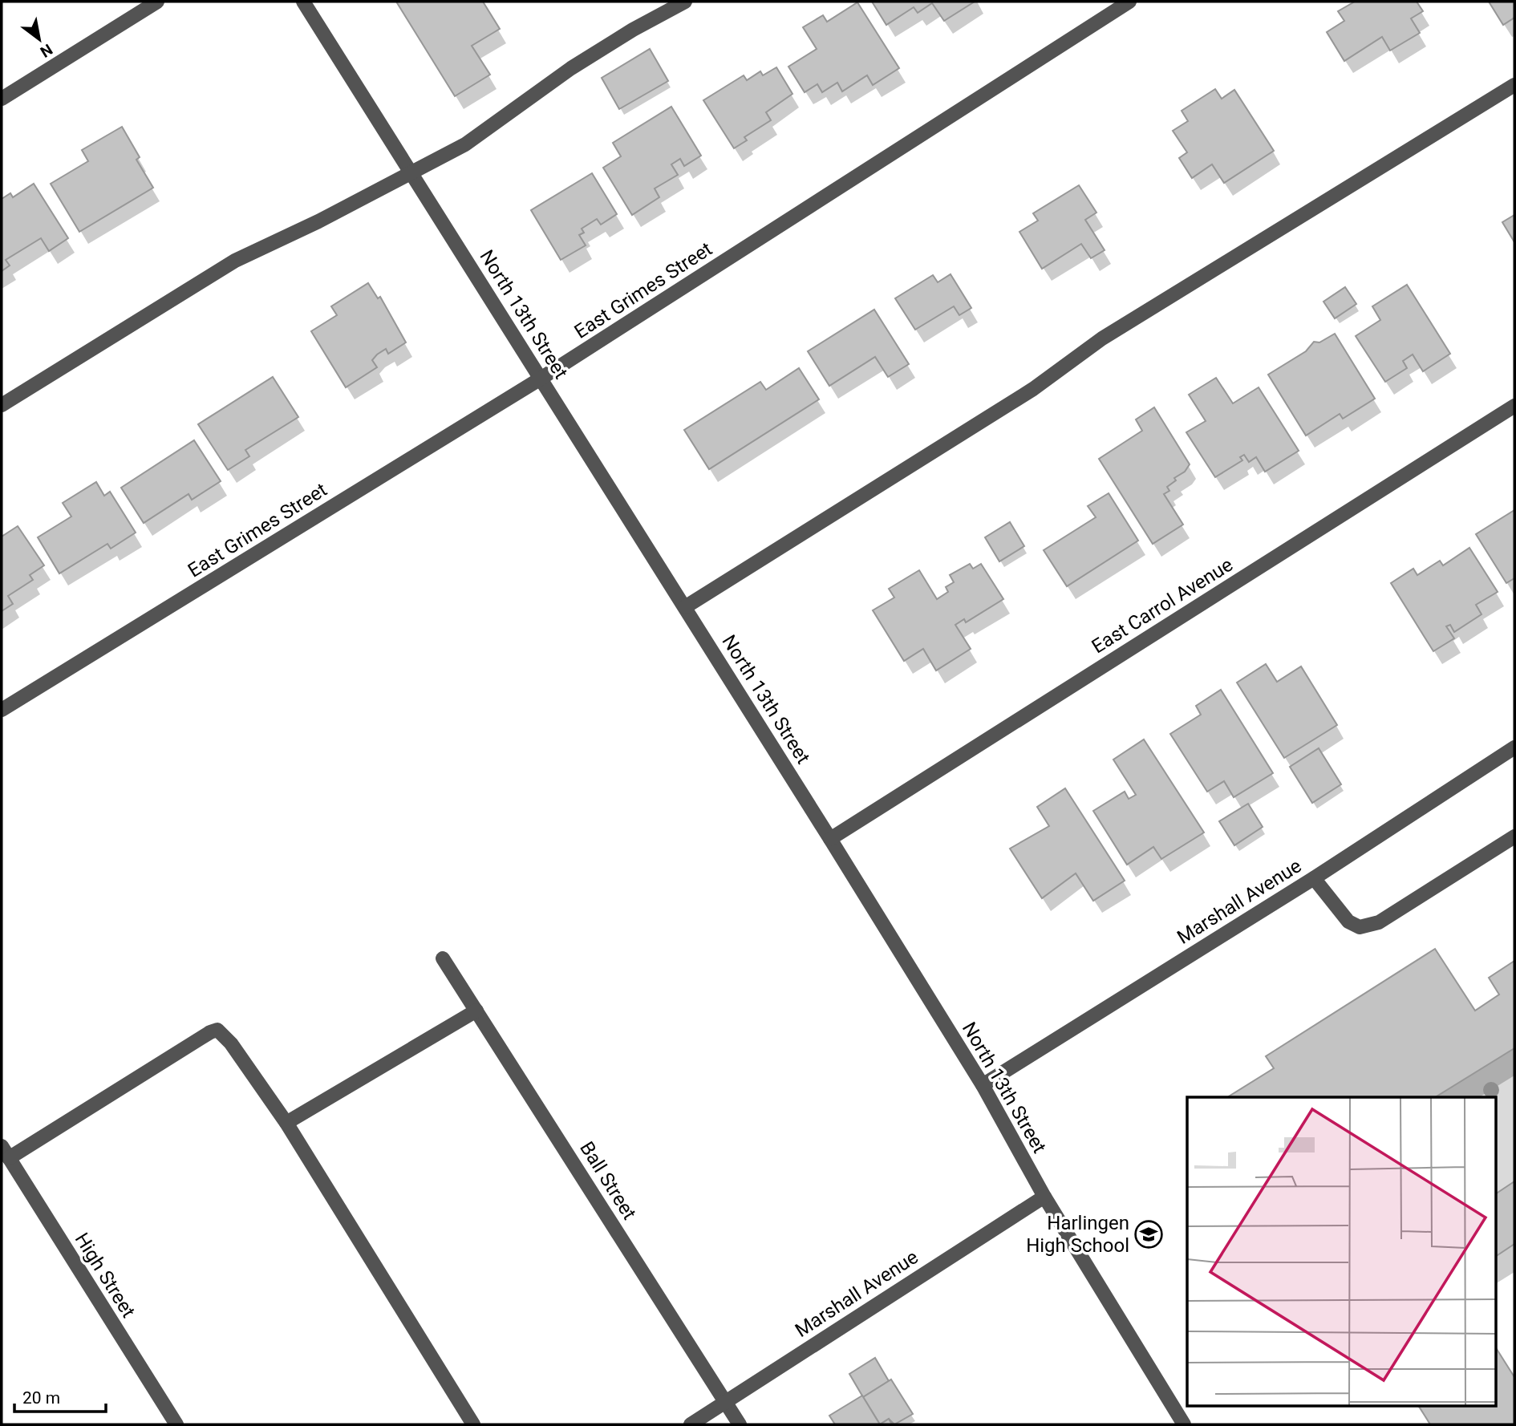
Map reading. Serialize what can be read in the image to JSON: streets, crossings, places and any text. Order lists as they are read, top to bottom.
{
  "streets": {
    "street": [
      "East Grimes Street",
      "North 13th Street",
      "East Carrol Avenue",
      "Marshall Avenue",
      "Ball Street",
      "High Street"
    ]
  },
  "crossings": [
    ["East Grimes Street", "North 13th Street"],
    ["North 13th Street", "East Carrol Avenue"],
    ["North 13th Street", "Marshall Avenue"],
    ["Marshall Avenue", "Ball Street"]
  ],
  "places": {
    "school or university": ["Harlingen High School"]
  },
  "scale_bar": "20 m",
  "north": "bottom right"
}
